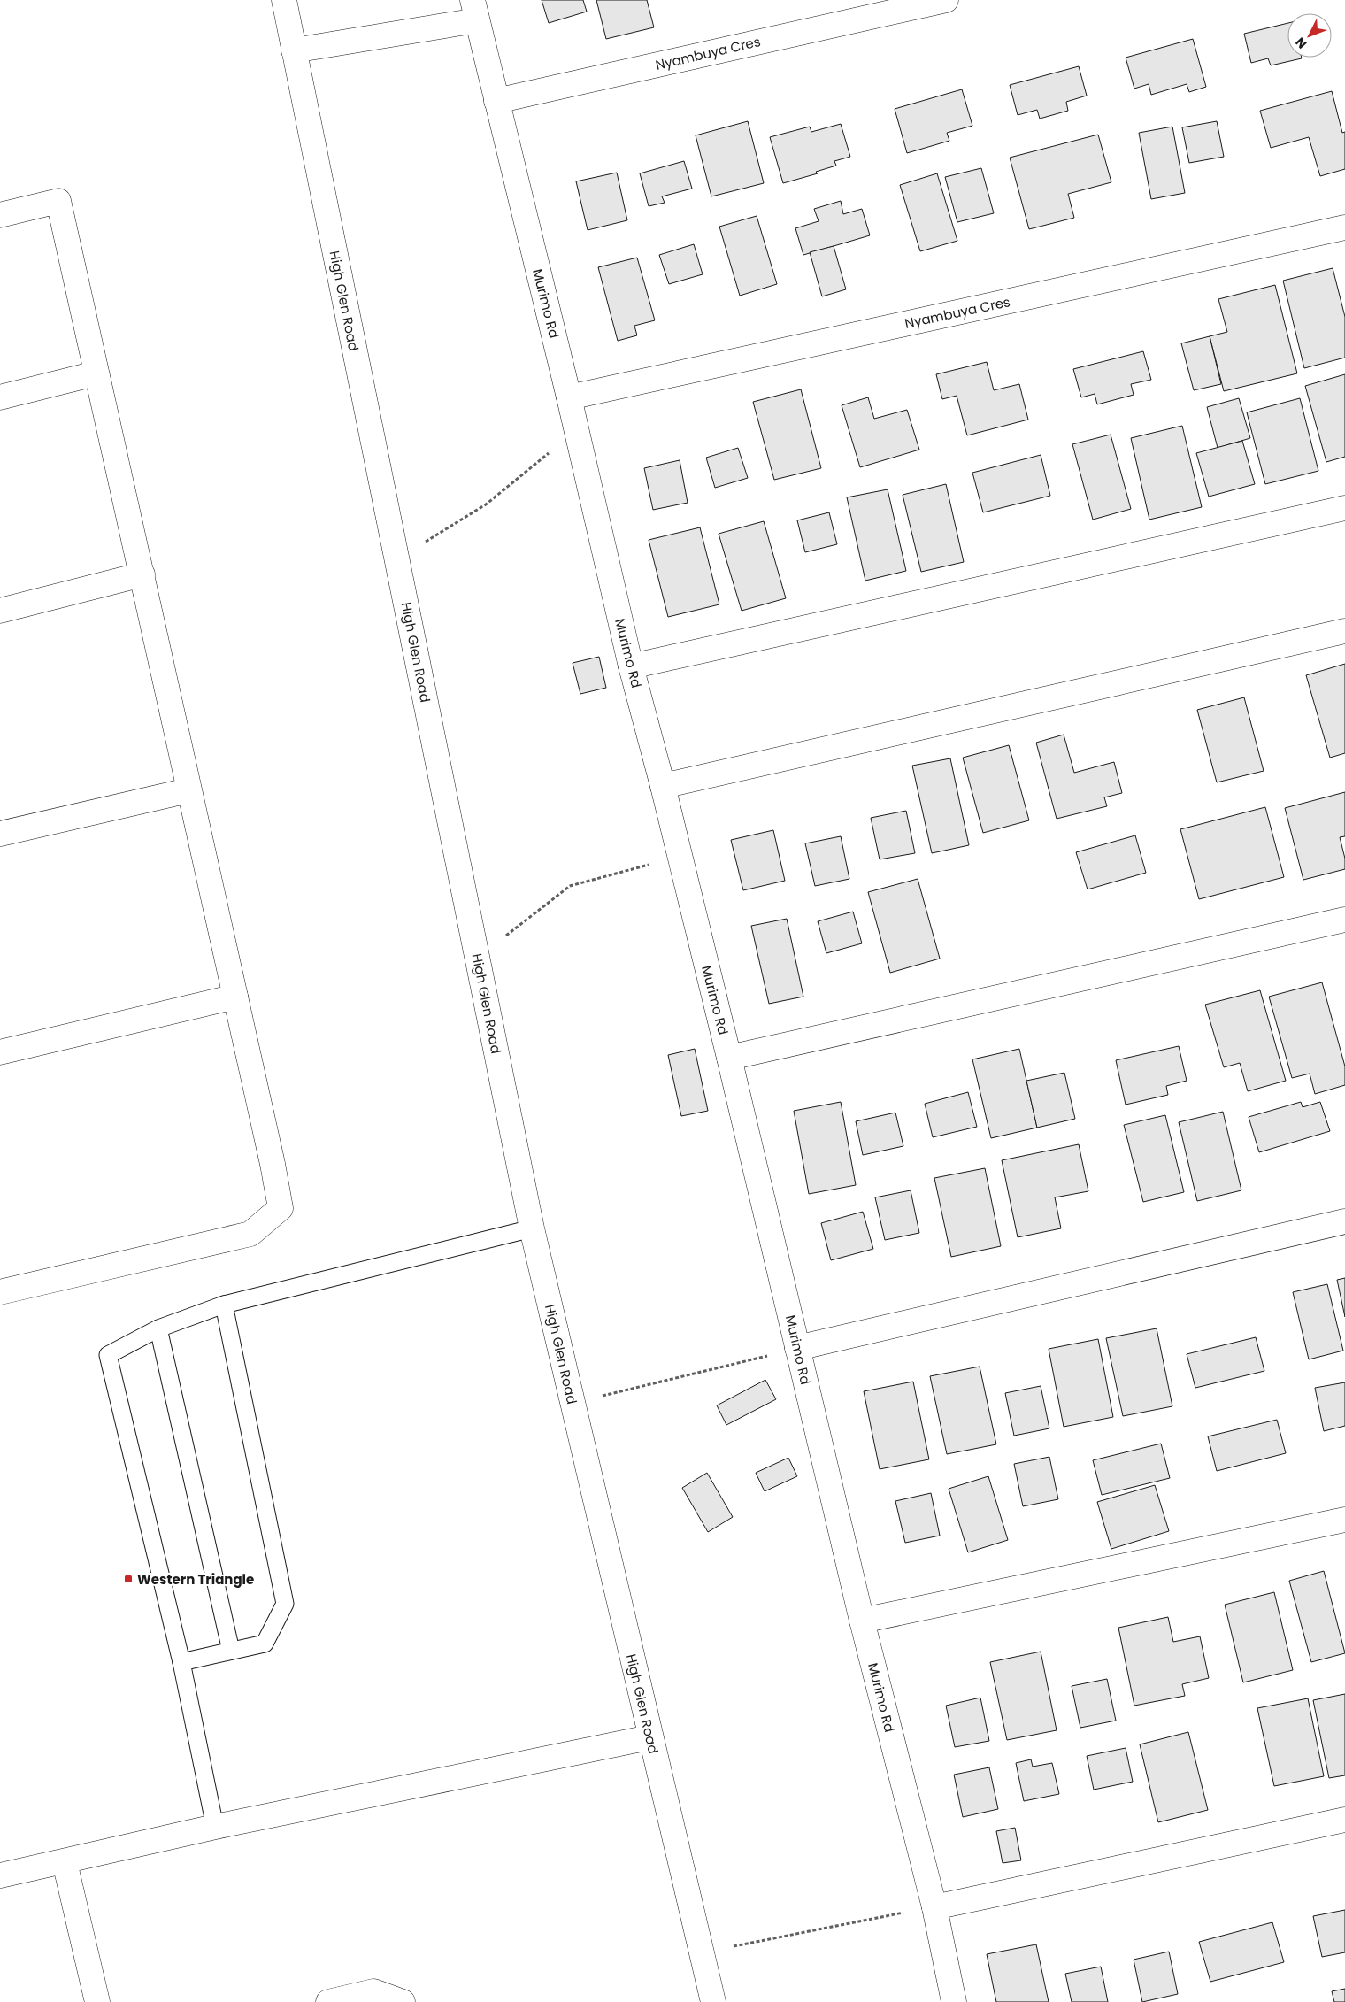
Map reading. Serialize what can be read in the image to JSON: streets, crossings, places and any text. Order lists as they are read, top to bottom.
{
  "streets": {
    "street": ["Nyambuya Cres", "High Glen Road", "Murimo Rd"]
  },
  "crossings": [
    ["Nyambuya Cres", "Murimo Rd"]
  ],
  "places": {
    "transit": ["Western Triangle"]
  },
  "north": "bottom left"
}
